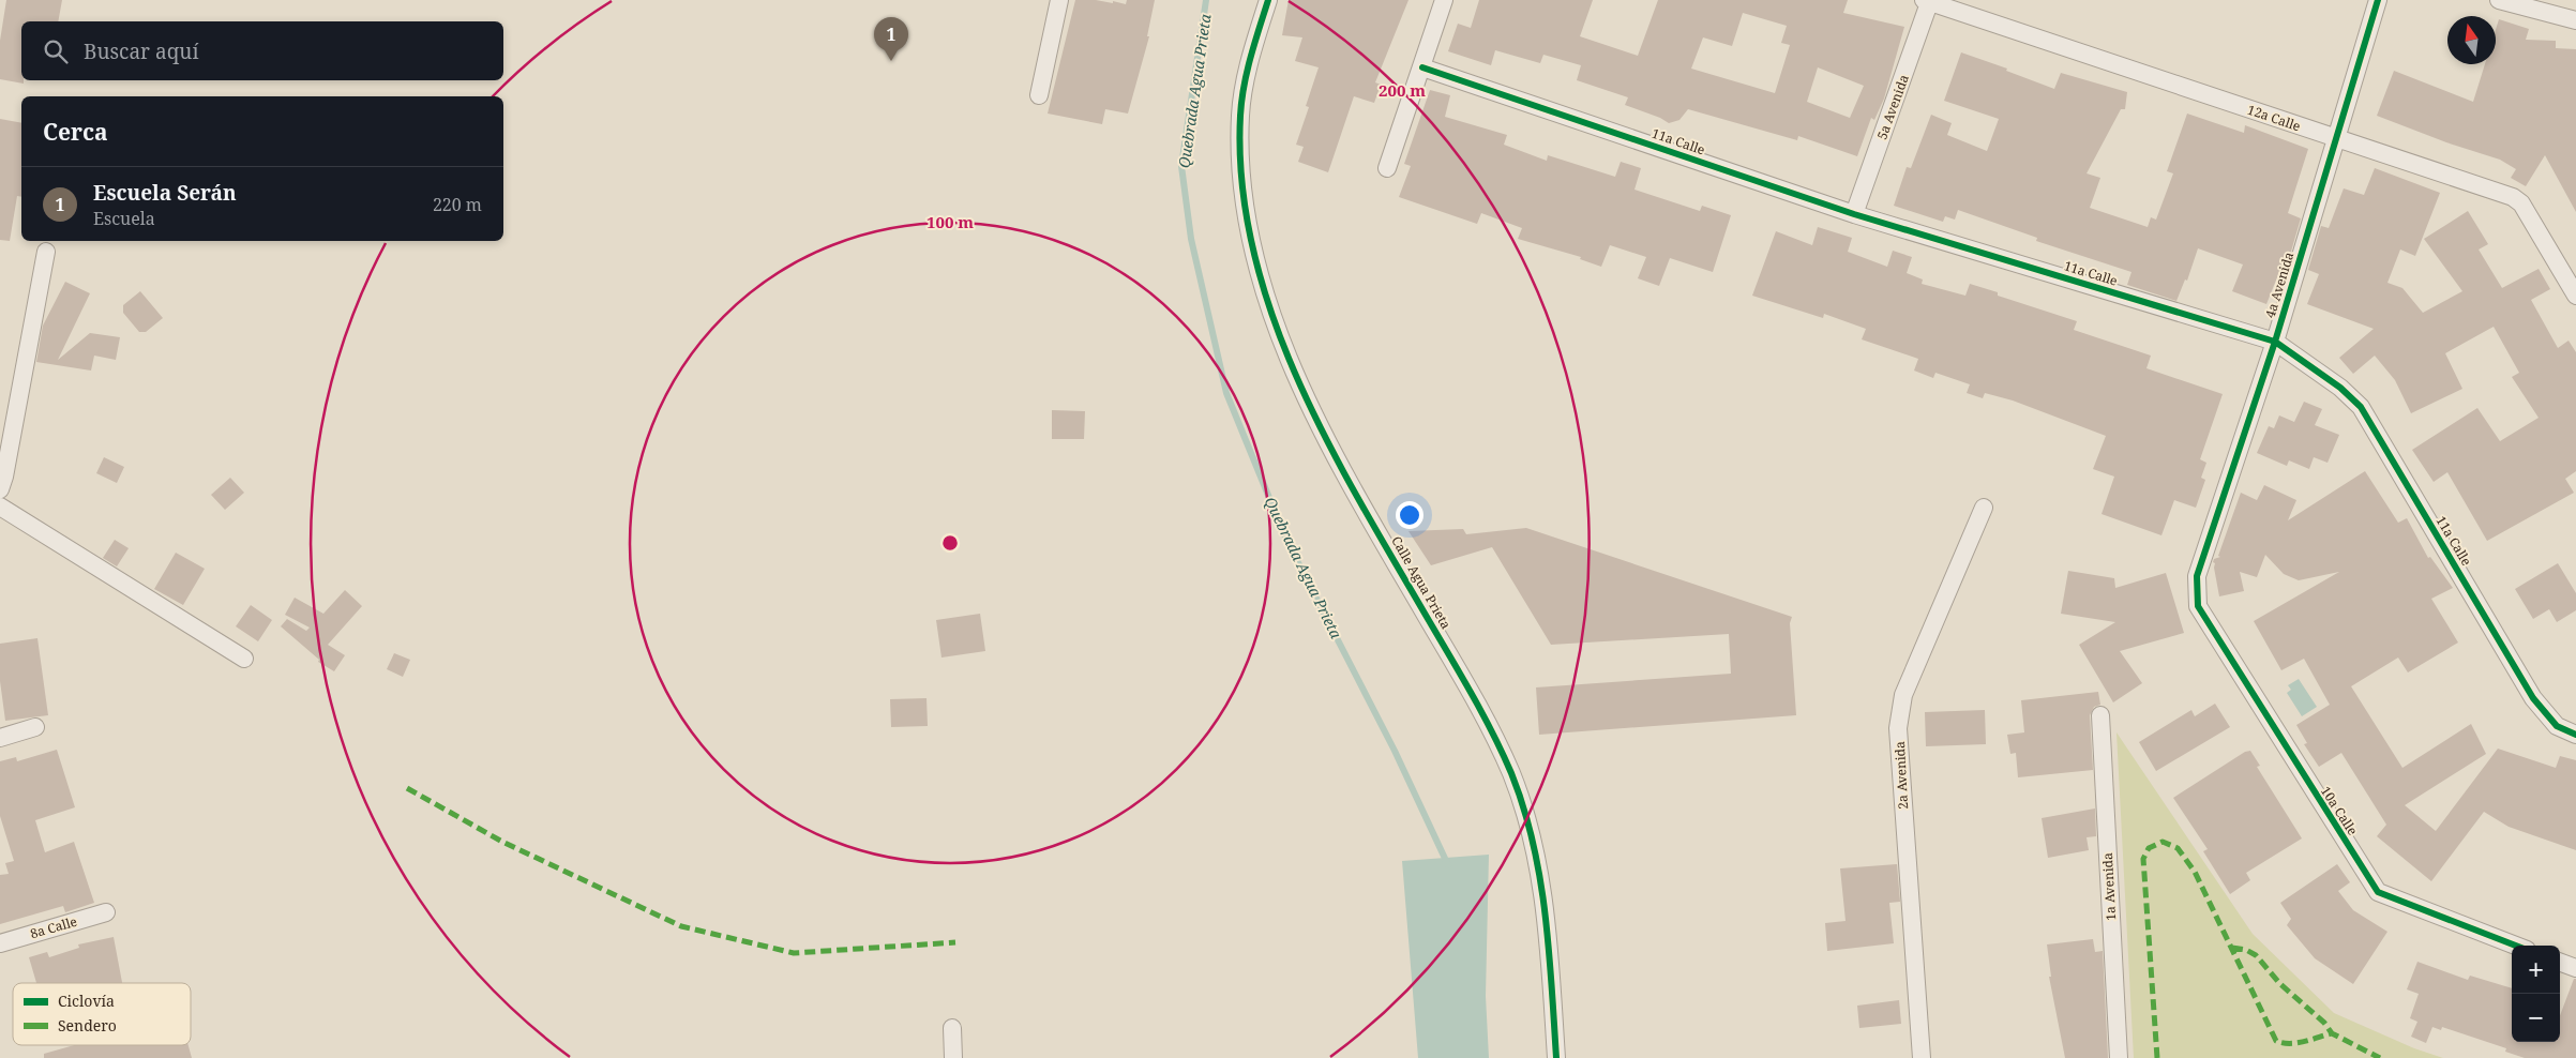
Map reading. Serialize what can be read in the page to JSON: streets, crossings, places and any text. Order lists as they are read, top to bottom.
{
  "streets": {
    "street": [
      "5a Avenida",
      "12a Calle",
      "11a Calle",
      "4a Avenida",
      "Calle Agua Prieta",
      "2a Avenida",
      "10a Calle",
      "1a Avenida",
      "8a Calle"
    ]
  },
  "crossings": [
    ["5a Avenida", "12a Calle"],
    ["5a Avenida", "11a Calle"],
    ["12a Calle", "4a Avenida"],
    ["11a Calle", "4a Avenida"],
    ["4a Avenida", "10a Calle"]
  ],
  "water": ["Quebrada Agua Prieta"],
  "legend": ["Ciclovía", "Sendero"],
  "north": "top",
  "page": {
    "pins": "1",
    "search": "Buscar aquí",
    "heading": "Cerca",
    "list": [
      {
        "mark": "1",
        "name": "Escuela Serán",
        "note": "Escuela",
        "value": "220 m"
      }
    ],
    "map_buttons": ["+", "−"]
  },
  "rings": ["200 m", "100 m"]
}
